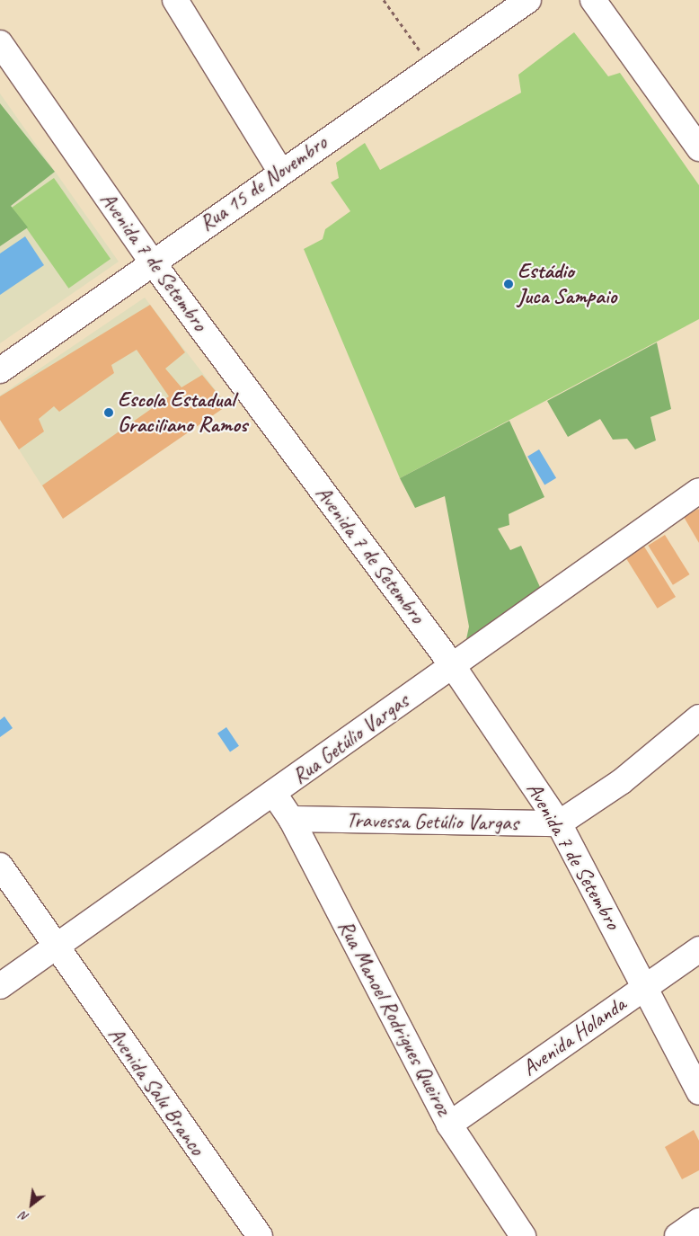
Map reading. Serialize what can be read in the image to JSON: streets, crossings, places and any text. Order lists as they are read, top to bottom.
{
  "streets": {
    "street": [
      "Rua 15 de Novembro",
      "Avenida 7 de Setembro",
      "Rua Getúlio Vargas",
      "Travessa Getúlio Vargas",
      "Rua Manoel Rodrigues Queiroz",
      "Avenida Holanda",
      "Avenida Salu Branco"
    ]
  },
  "crossings": [
    ["Rua 15 de Novembro", "Avenida 7 de Setembro"],
    ["Avenida 7 de Setembro", "Rua Getúlio Vargas"],
    ["Avenida 7 de Setembro", "Travessa Getúlio Vargas"],
    ["Avenida 7 de Setembro", "Avenida Holanda"],
    ["Rua Getúlio Vargas", "Rua Manoel Rodrigues Queiroz"],
    ["Rua Getúlio Vargas", "Avenida Salu Branco"],
    ["Travessa Getúlio Vargas", "Rua Manoel Rodrigues Queiroz"],
    ["Rua Manoel Rodrigues Queiroz", "Avenida Holanda"]
  ],
  "places": ["Estádio Juca Sampaio", "Escola Estadual Graciliano Ramos"],
  "north": "bottom left"
}
